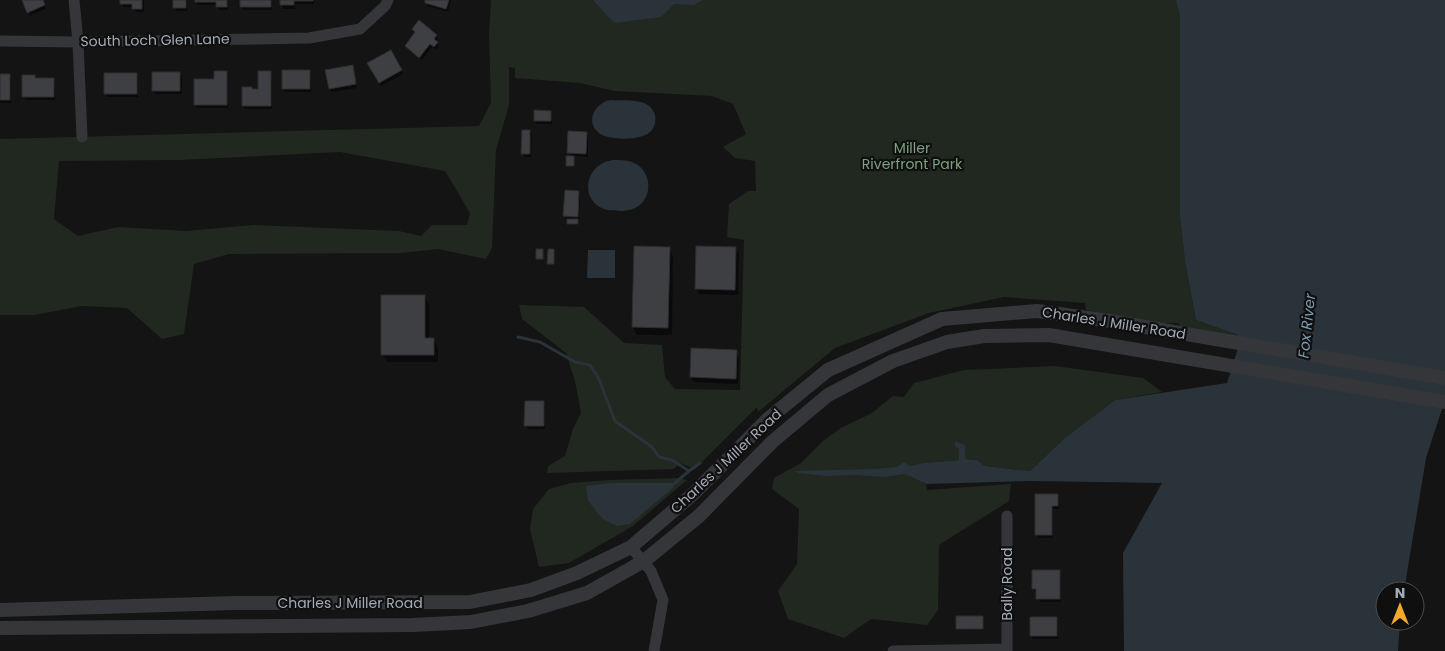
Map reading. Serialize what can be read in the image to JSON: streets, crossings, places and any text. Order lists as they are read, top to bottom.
{
  "streets": {
    "street": ["South Loch Glen Lane", "Charles J Miller Road", "Bally Road"]
  },
  "water": ["Fox River"],
  "parks": ["Miller Riverfront Park"],
  "north": "top"
}
